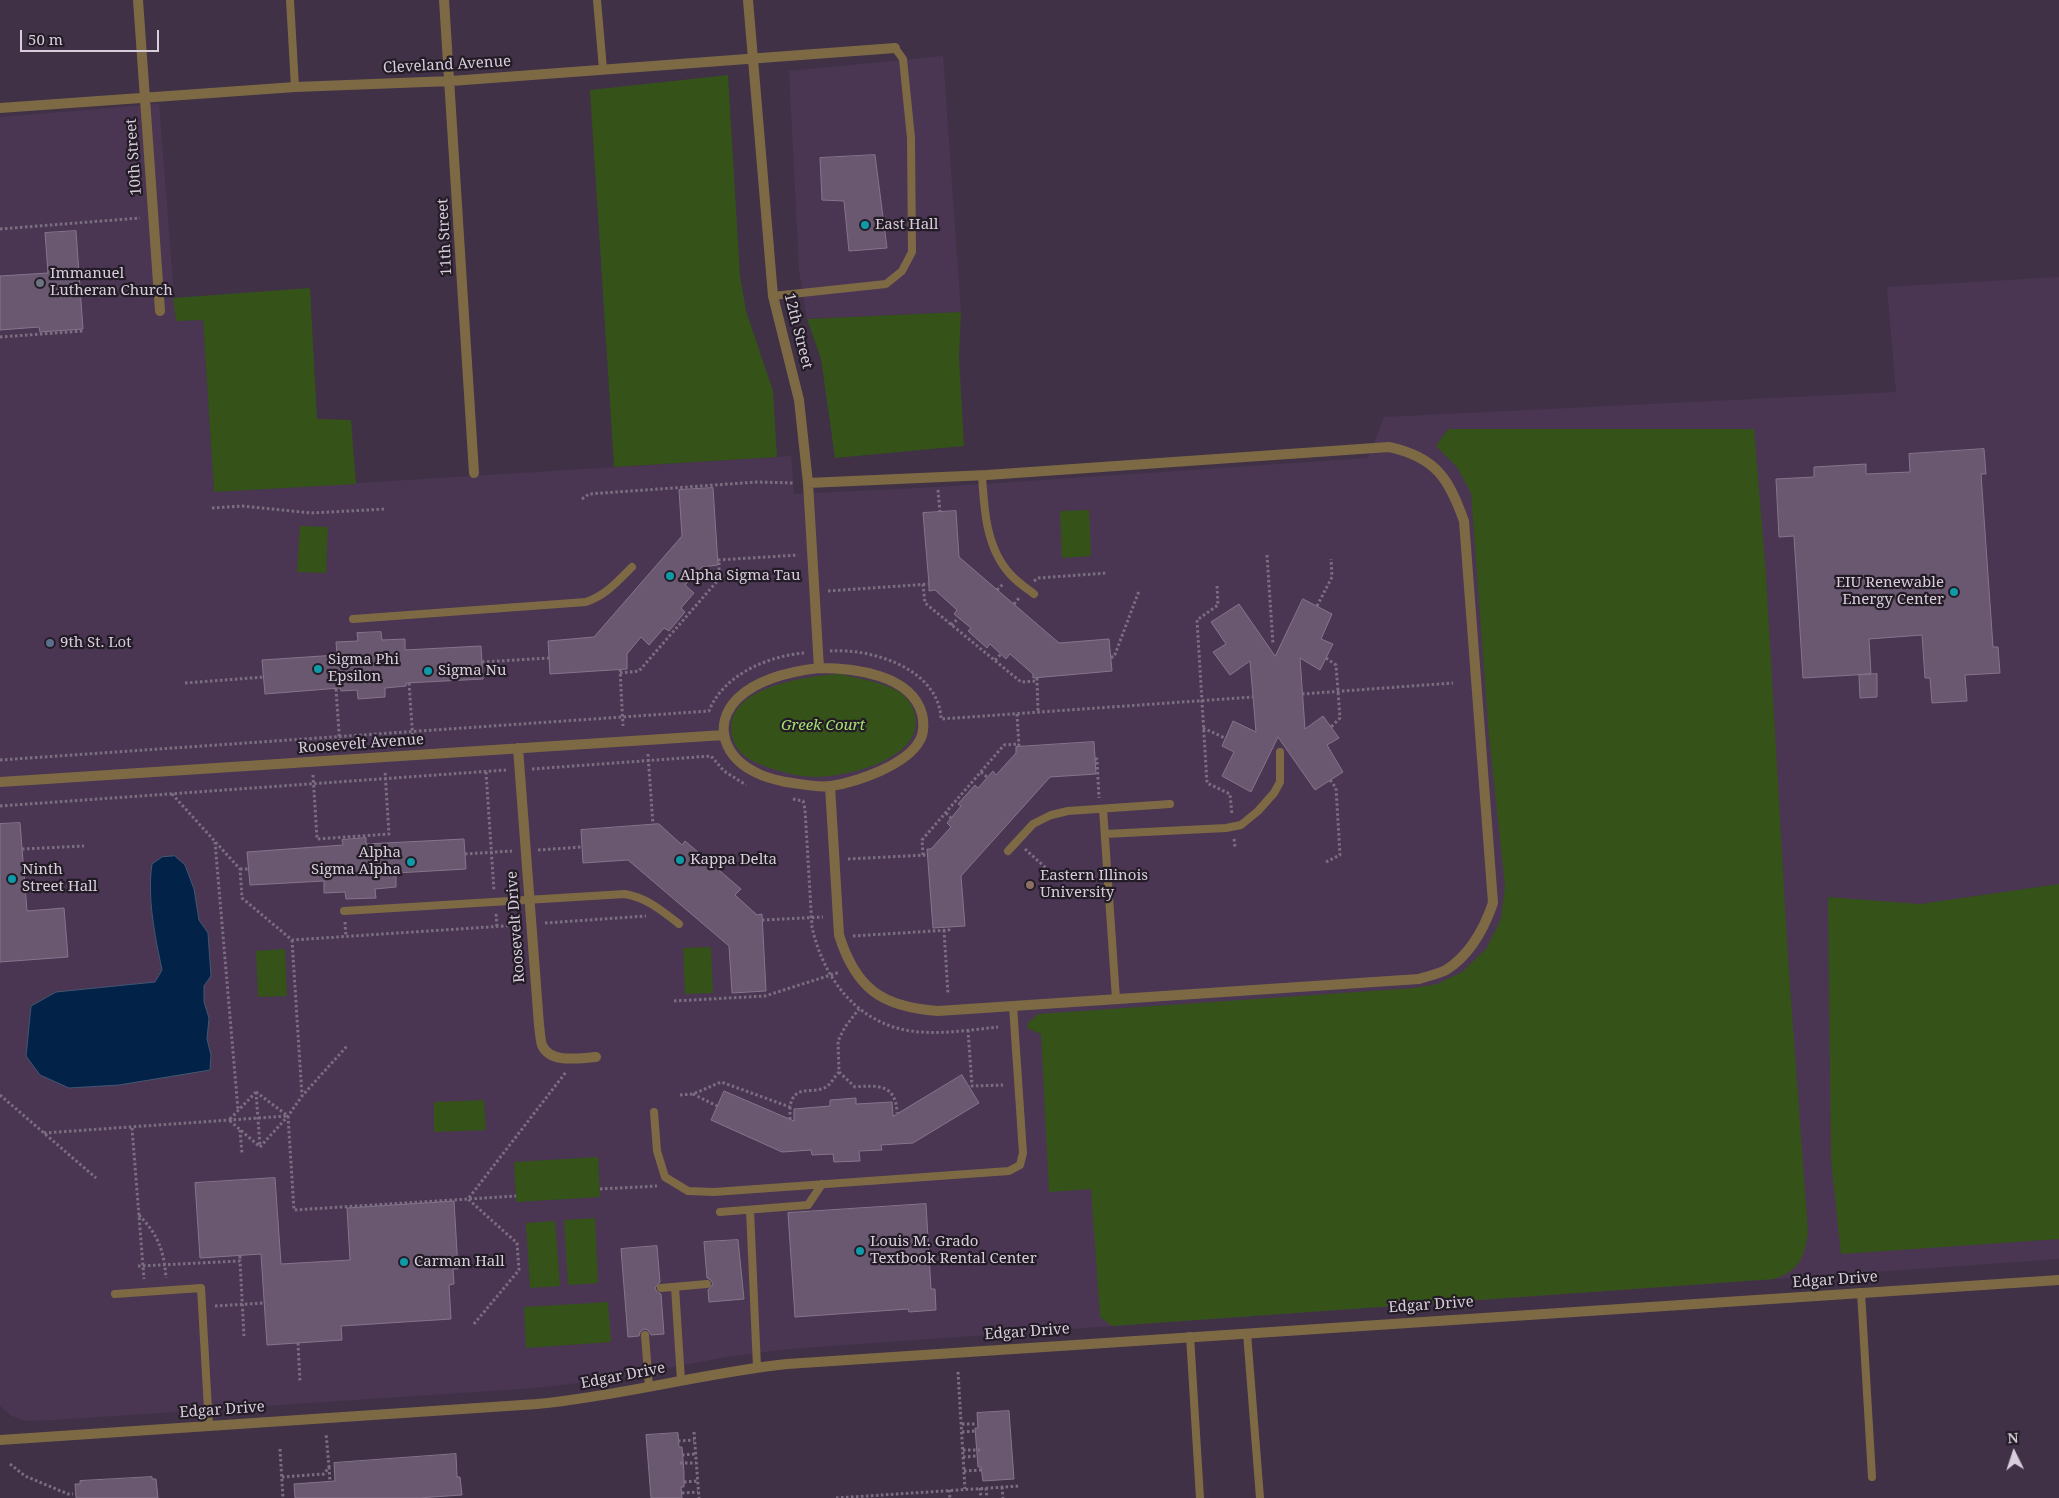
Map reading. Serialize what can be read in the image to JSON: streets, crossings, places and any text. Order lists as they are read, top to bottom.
{
  "streets": {
    "street": [
      "Cleveland Avenue",
      "10th Street",
      "11th Street",
      "12th Street",
      "Roosevelt Avenue",
      "Roosevelt Drive",
      "Edgar Drive"
    ]
  },
  "crossings": [
    ["Cleveland Avenue", "10th Street"],
    ["Cleveland Avenue", "11th Street"],
    ["Cleveland Avenue", "12th Street"],
    ["12th Street", "Roosevelt Avenue"],
    ["Roosevelt Avenue", "Roosevelt Drive"]
  ],
  "parks": ["Greek Court"],
  "places": [
    "East Hall",
    "Immanuel Lutheran Church",
    "Alpha Sigma Tau",
    "EIU Renewable Energy Center",
    "9th St. Lot",
    "Sigma Phi Epsilon",
    "Sigma Nu",
    "Kappa Delta",
    "Alpha Sigma Alpha",
    "Ninth Street Hall",
    "Eastern Illinois University",
    "Louis M. Grado Textbook Rental Center",
    "Carman Hall"
  ],
  "scale_bar": "50 m",
  "north": "top"
}
